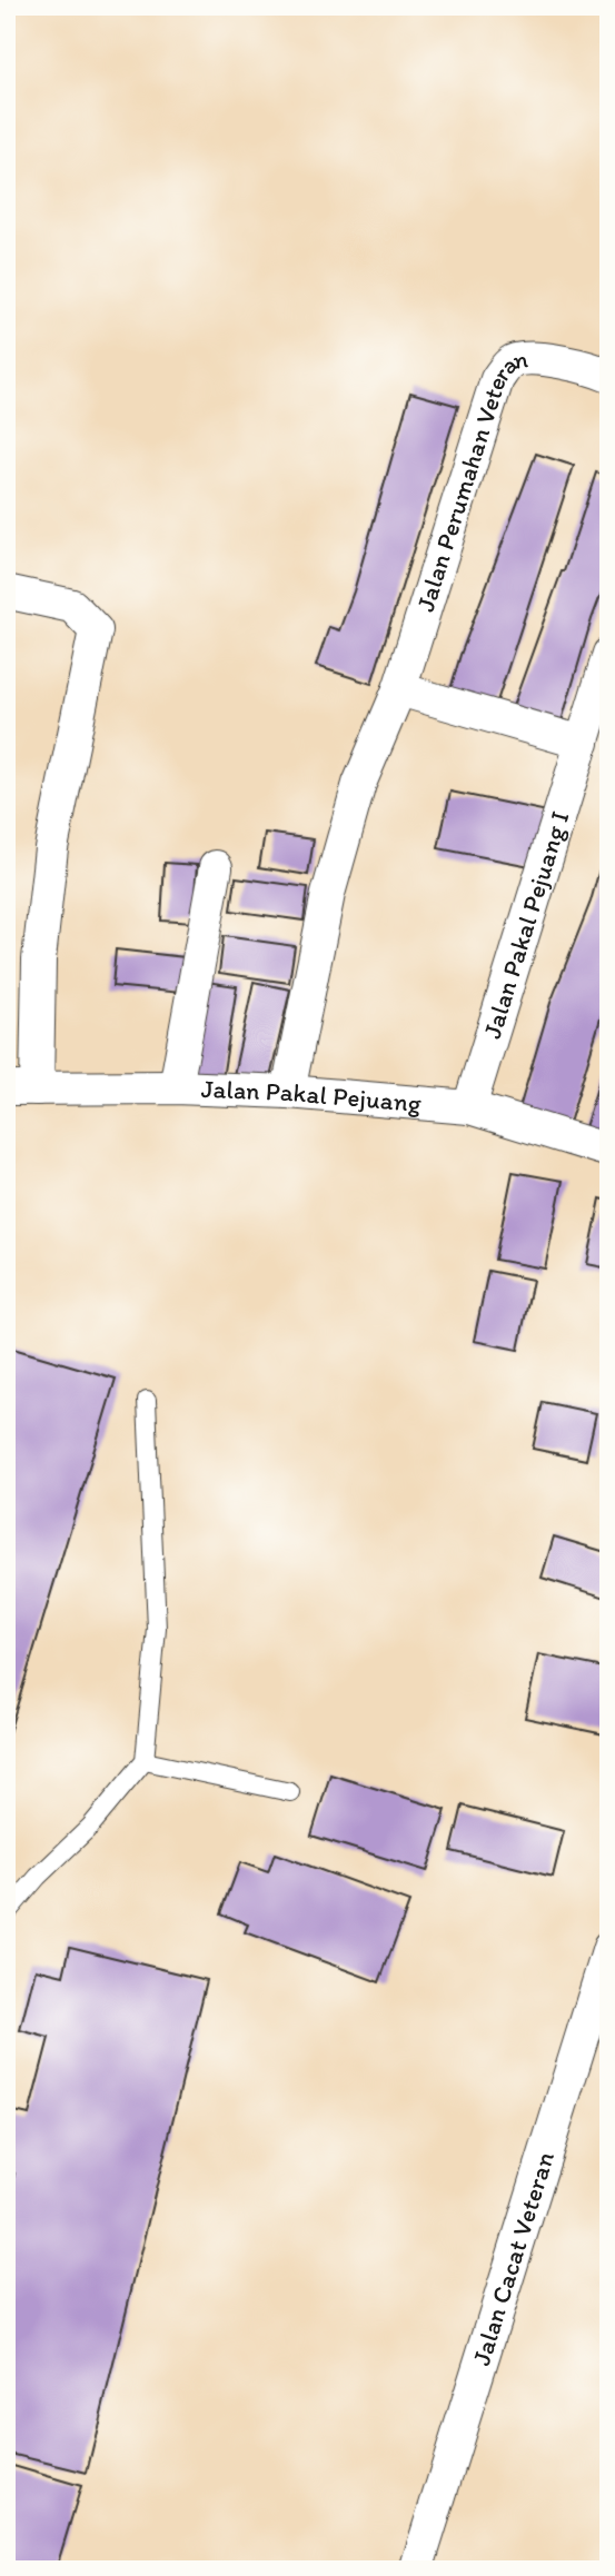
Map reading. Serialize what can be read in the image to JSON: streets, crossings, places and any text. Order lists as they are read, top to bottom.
{
  "streets": {
    "street": [
      "Jalan Perumahan Veteran",
      "Jalan Pakal Pejuang I",
      "Jalan Pakal Pejuang",
      "Jalan Cacat Veteran"
    ]
  },
  "crossings": [
    ["Jalan Perumahan Veteran", "Jalan Pakal Pejuang"],
    ["Jalan Pakal Pejuang I", "Jalan Pakal Pejuang"]
  ]
}
